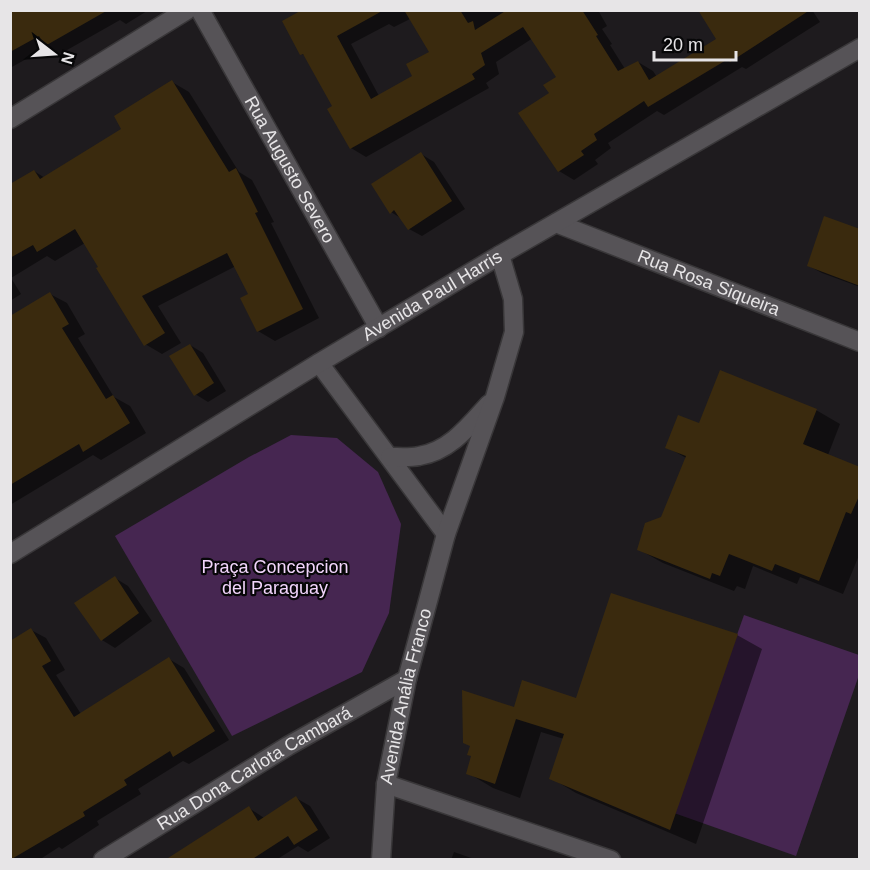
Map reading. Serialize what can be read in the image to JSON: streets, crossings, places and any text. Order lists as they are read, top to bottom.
{
  "streets": {
    "street": [
      "Rua Augusto Severo",
      "Rua Rosa Siqueira",
      "Avenida Paul Harris",
      "Avenida Anália Franco",
      "Rua Dona Carlota Cambará"
    ]
  },
  "crossings": [
    ["Rua Augusto Severo", "Avenida Paul Harris"],
    ["Rua Rosa Siqueira", "Avenida Paul Harris"],
    ["Avenida Paul Harris", "Avenida Anália Franco"],
    ["Avenida Anália Franco", "Rua Dona Carlota Cambará"]
  ],
  "parks": ["Praça Concepcion del Paraguay"],
  "scale_bar": "20 m",
  "north": "right"
}
